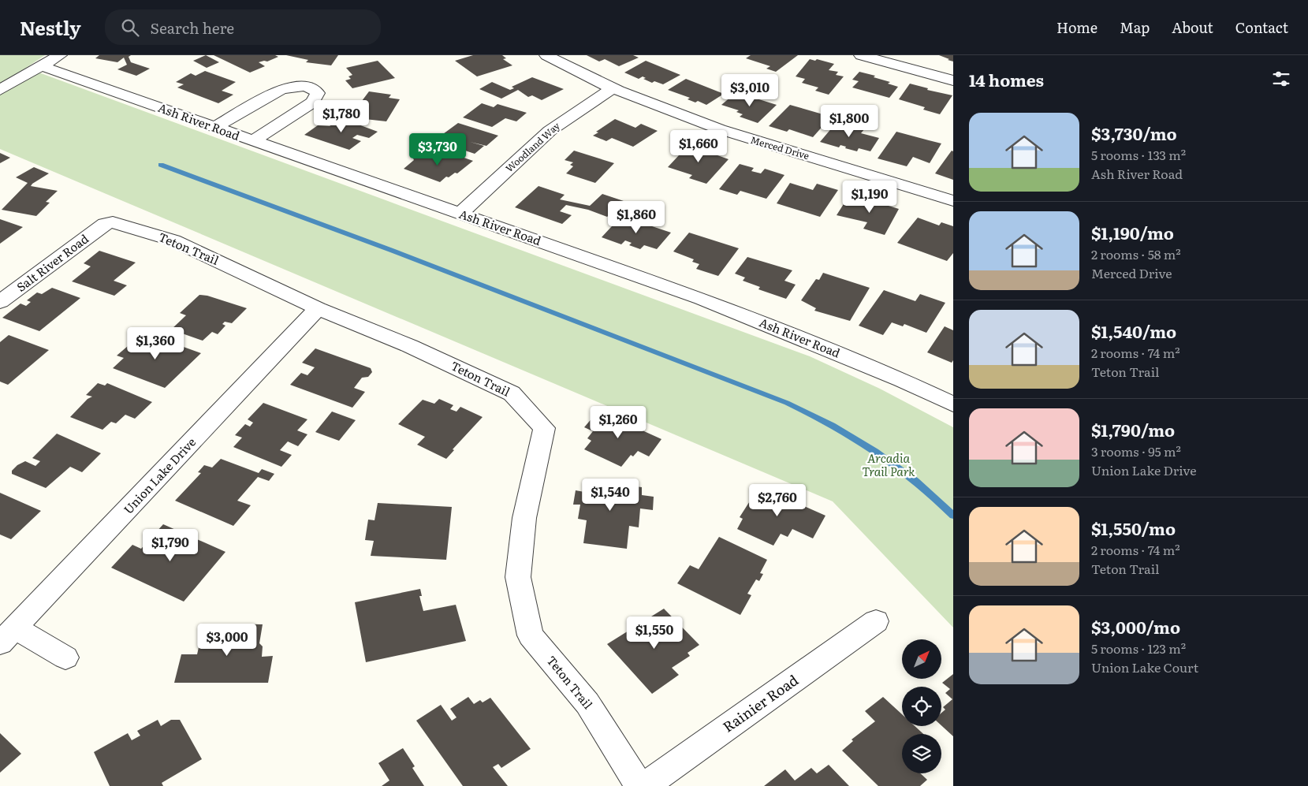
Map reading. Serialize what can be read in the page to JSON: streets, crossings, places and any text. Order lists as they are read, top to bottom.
{
  "streets": {
    "street": [
      "Ash River Road",
      "Woodland Way",
      "Merced Drive",
      "Teton Trail",
      "Salt River Road",
      "Union Lake Drive",
      "Rainier Road"
    ]
  },
  "crossings": [
    ["Ash River Road", "Woodland Way"],
    ["Woodland Way", "Merced Drive"],
    ["Teton Trail", "Salt River Road"],
    ["Teton Trail", "Union Lake Drive"]
  ],
  "parks": ["Arcadia Trail Park"],
  "north": "top right",
  "page": {
    "header": "Nestly",
    "search": "Search here",
    "nav": [
      "Home",
      "Map",
      "About",
      "Contact"
    ],
    "heading": "14 homes",
    "price": [
      "$3,010",
      "$1,780",
      "$1,800",
      "$1,660",
      "$3,730",
      "$1,190",
      "$1,860",
      "$1,360",
      "$1,260",
      "$1,540",
      "$2,760",
      "$1,790",
      "$1,550",
      "$3,000"
    ],
    "list": [
      {
        "name": "$3,730/mo",
        "note": "5 rooms · 133 m² · Ash River Road"
      },
      {
        "name": "$1,190/mo",
        "note": "2 rooms · 58 m² · Merced Drive"
      },
      {
        "name": "$1,540/mo",
        "note": "2 rooms · 74 m² · Teton Trail"
      },
      {
        "name": "$1,790/mo",
        "note": "3 rooms · 95 m² · Union Lake Drive"
      },
      {
        "name": "$1,550/mo",
        "note": "2 rooms · 74 m² · Teton Trail"
      },
      {
        "name": "$3,000/mo",
        "note": "5 rooms · 123 m² · Union Lake Court"
      }
    ]
  }
}
